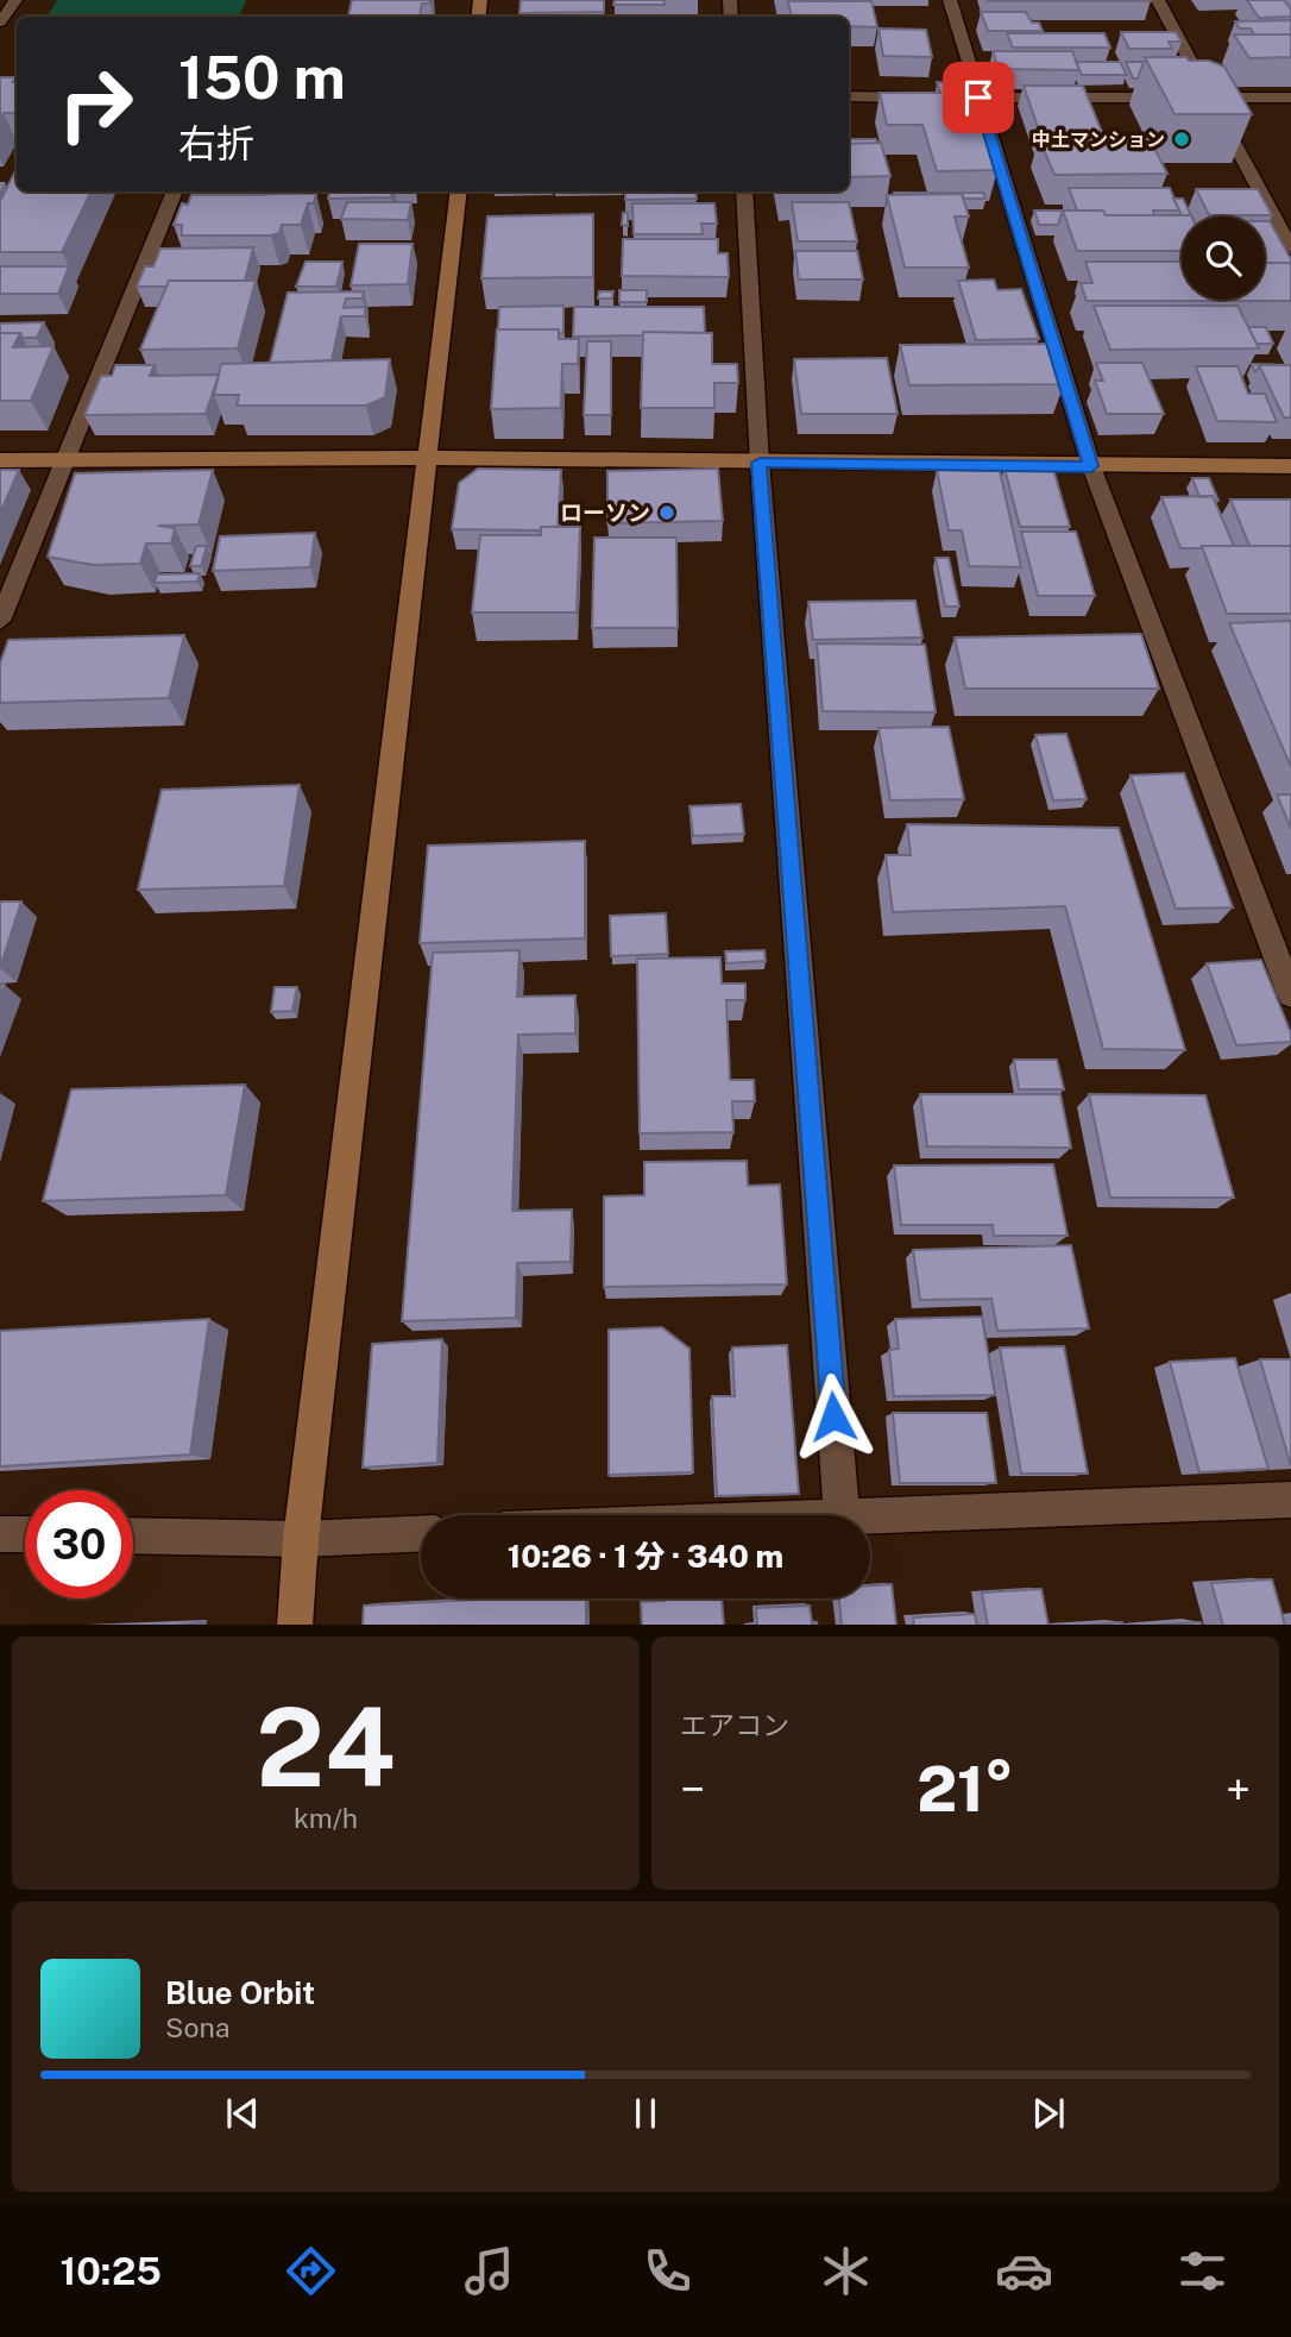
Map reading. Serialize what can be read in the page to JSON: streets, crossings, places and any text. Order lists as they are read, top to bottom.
{
  "places": ["中土マンション", "ローソン"],
  "page": {
    "turn": ["150 m", "右折"],
    "limit": "30",
    "trip": "10:26 · 1 分 · 340 m",
    "tile": [
      ["24", "km/h"],
      "エアコン"
    ],
    "heat": ["−", "21°", "+"],
    "song": ["Blue Orbit", "Sona"],
    "tabs": "10:25"
  }
}
